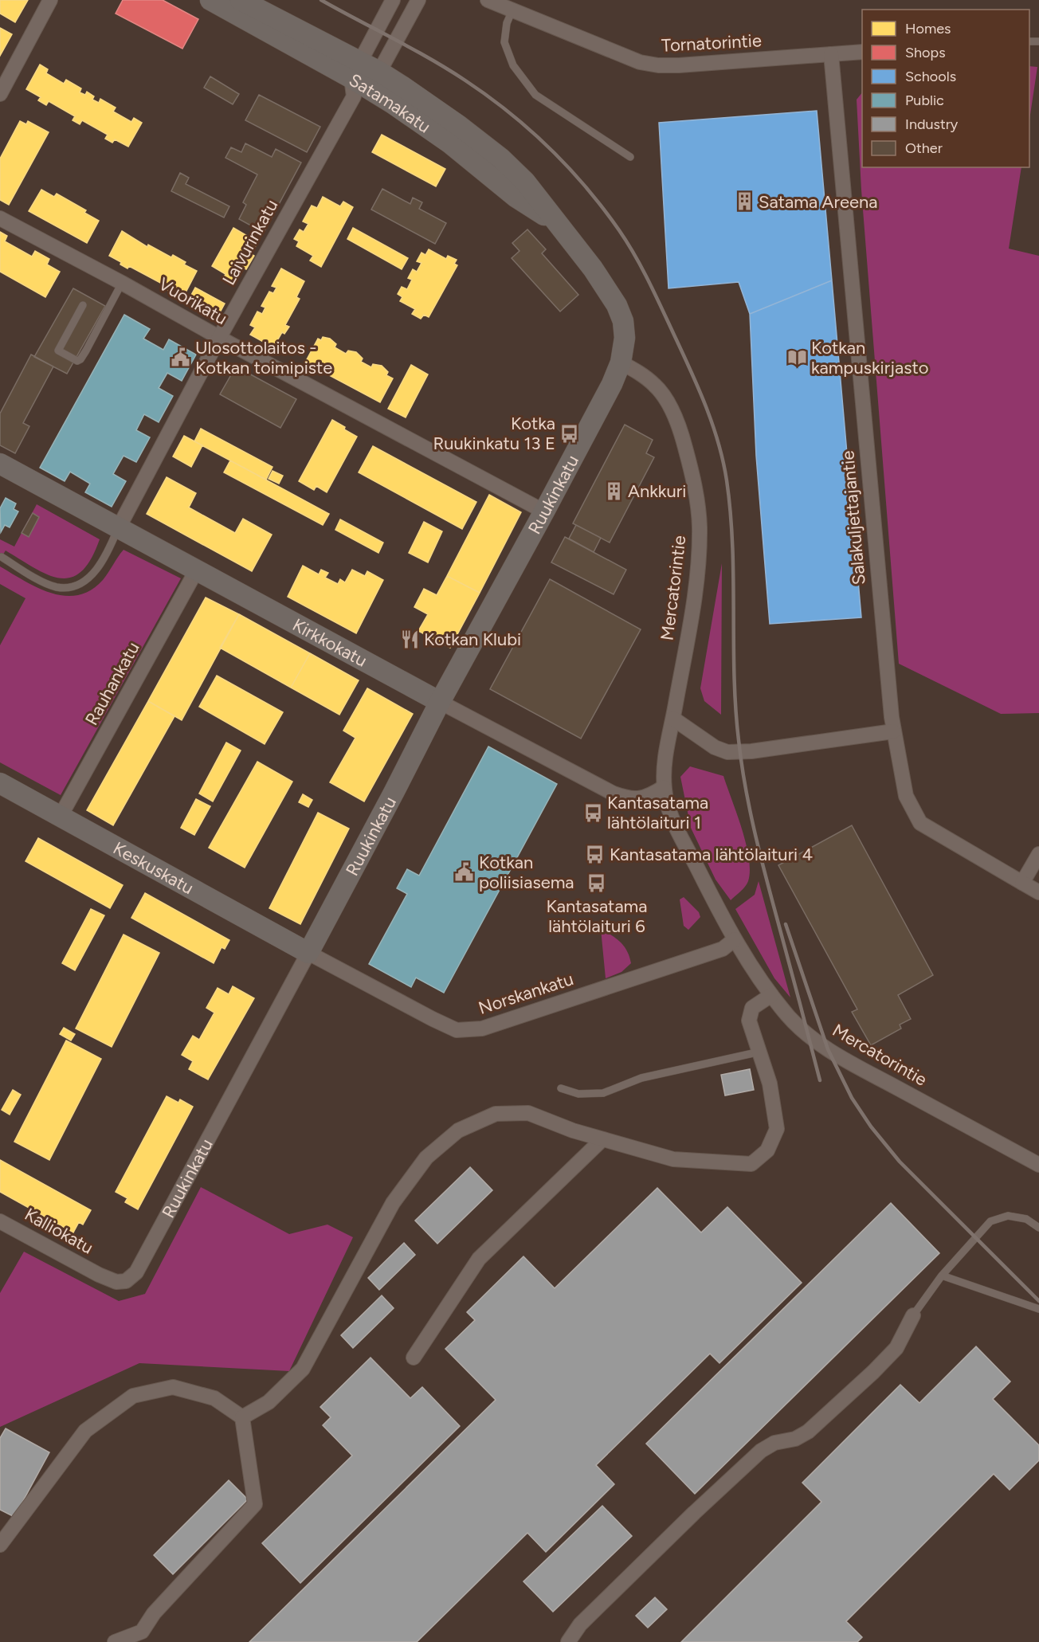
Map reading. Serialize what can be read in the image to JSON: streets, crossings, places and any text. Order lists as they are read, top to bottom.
{
  "streets": {
    "main road": [
      "Satamakatu",
      "Ruukinkatu",
      "Kirkkokatu",
      "Keskuskatu"
    ],
    "street": [
      "Tornatorintie",
      "Laivurinkatu",
      "Vuorikatu",
      "Salakuljettajantie",
      "Mercatorintie",
      "Rauhankatu",
      "Norskankatu",
      "Kalliokatu"
    ]
  },
  "crossings": [
    ["Tornatorintie", "Salakuljettajantie"],
    ["Satamakatu", "Laivurinkatu"],
    ["Satamakatu", "Ruukinkatu"],
    ["Satamakatu", "Mercatorintie"],
    ["Laivurinkatu", "Vuorikatu"],
    ["Laivurinkatu", "Kirkkokatu"],
    ["Vuorikatu", "Ruukinkatu"],
    ["Ruukinkatu", "Mercatorintie"],
    ["Ruukinkatu", "Kirkkokatu"],
    ["Ruukinkatu", "Keskuskatu"],
    ["Ruukinkatu", "Norskankatu"],
    ["Ruukinkatu", "Kalliokatu"],
    ["Mercatorintie", "Kirkkokatu"],
    ["Mercatorintie", "Norskankatu"],
    ["Kirkkokatu", "Rauhankatu"],
    ["Rauhankatu", "Keskuskatu"],
    ["Keskuskatu", "Norskankatu"]
  ],
  "places": {
    "building": ["Satama Areena", "Ankkuri"],
    "public building": ["Ulosottolaitos - Kotkan toimipiste", "Kotkan poliisiasema"],
    "library": ["Kotkan kampuskirjasto"],
    "bus stop": [
      "Kotka Ruukinkatu 13 E",
      "Kantasatama lähtölaituri 1",
      "Kantasatama lähtölaituri 4",
      "Kantasatama lähtölaituri 6"
    ],
    "restaurant": ["Kotkan Klubi"]
  },
  "legend": [
    "Homes",
    "Shops",
    "Schools",
    "Public",
    "Industry",
    "Other"
  ]
}
